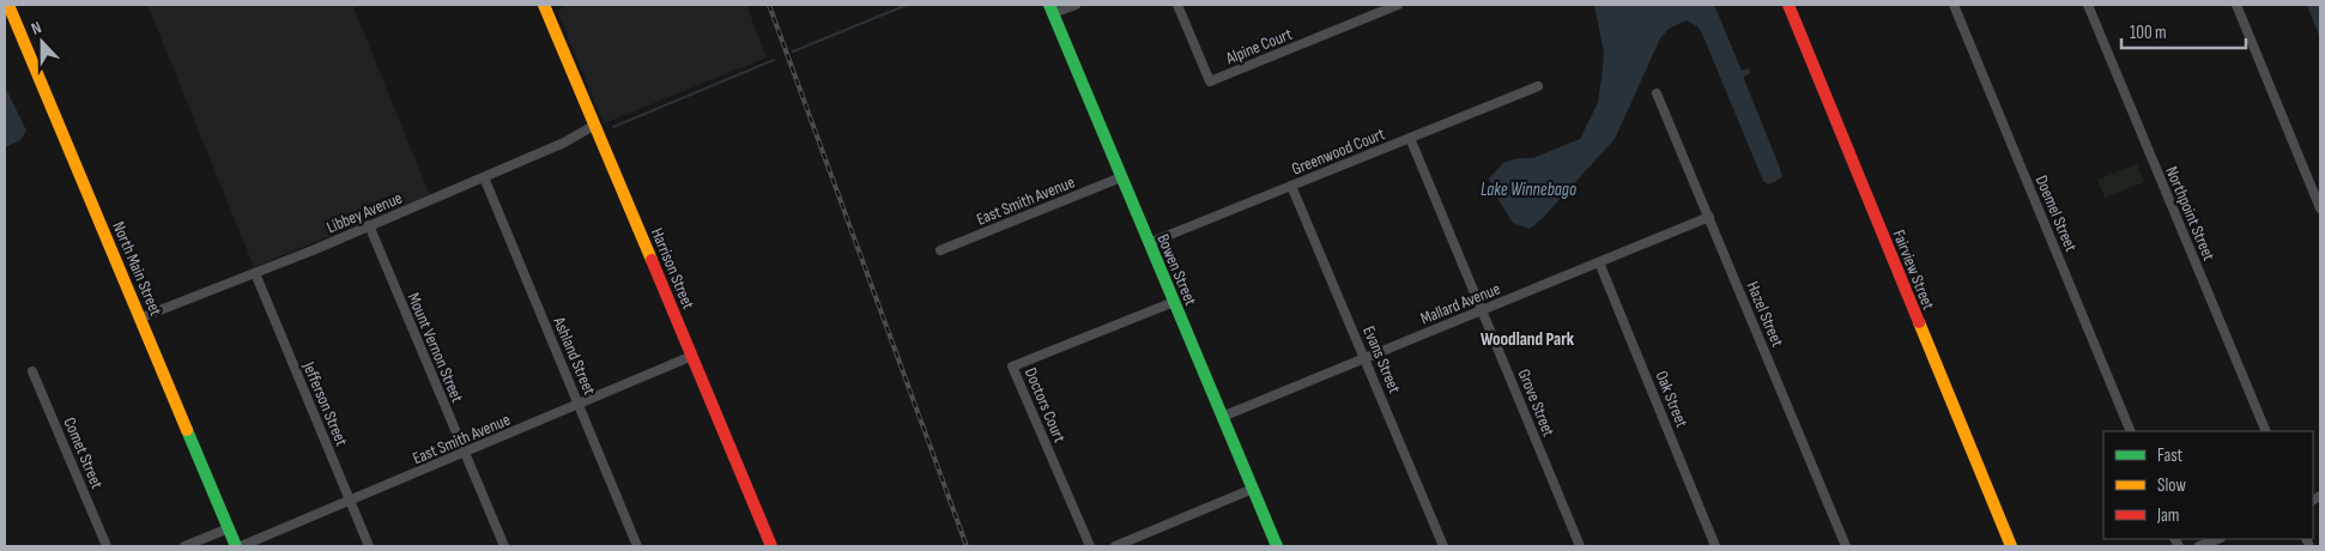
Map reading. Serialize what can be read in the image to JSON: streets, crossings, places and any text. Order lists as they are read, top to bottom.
{
  "streets": {
    "street": [
      "Alpine Court",
      "Greenwood Court",
      "East Smith Avenue",
      "Libbey Avenue",
      "Doemel Street",
      "Northpoint Street",
      "North Main Street",
      "Harrison Street",
      "Bowen Street",
      "Fairview Street",
      "Mallard Avenue",
      "Hazel Street",
      "Mount Vernon Street",
      "Ashland Street",
      "Evans Street",
      "Oak Street",
      "Grove Street",
      "Jefferson Street",
      "Doctors Court",
      "Comet Street"
    ]
  },
  "crossings": [
    ["Greenwood Court", "Bowen Street"],
    ["Greenwood Court", "Evans Street"],
    ["Greenwood Court", "Grove Street"],
    ["East Smith Avenue", "North Main Street"],
    ["East Smith Avenue", "Harrison Street"],
    ["East Smith Avenue", "Bowen Street"],
    ["East Smith Avenue", "Mount Vernon Street"],
    ["East Smith Avenue", "Ashland Street"],
    ["East Smith Avenue", "Jefferson Street"],
    ["Libbey Avenue", "North Main Street"],
    ["Libbey Avenue", "Harrison Street"],
    ["Libbey Avenue", "Mount Vernon Street"],
    ["Libbey Avenue", "Ashland Street"],
    ["Libbey Avenue", "Jefferson Street"],
    ["Bowen Street", "Mallard Avenue"],
    ["Bowen Street", "Doctors Court"],
    ["Mallard Avenue", "Hazel Street"],
    ["Mallard Avenue", "Evans Street"],
    ["Mallard Avenue", "Oak Street"],
    ["Mallard Avenue", "Grove Street"]
  ],
  "districts": ["Woodland Park"],
  "water": ["Lake Winnebago"],
  "legend": ["Fast", "Slow", "Jam"],
  "scale_bar": "100 m",
  "north": "top"
}
